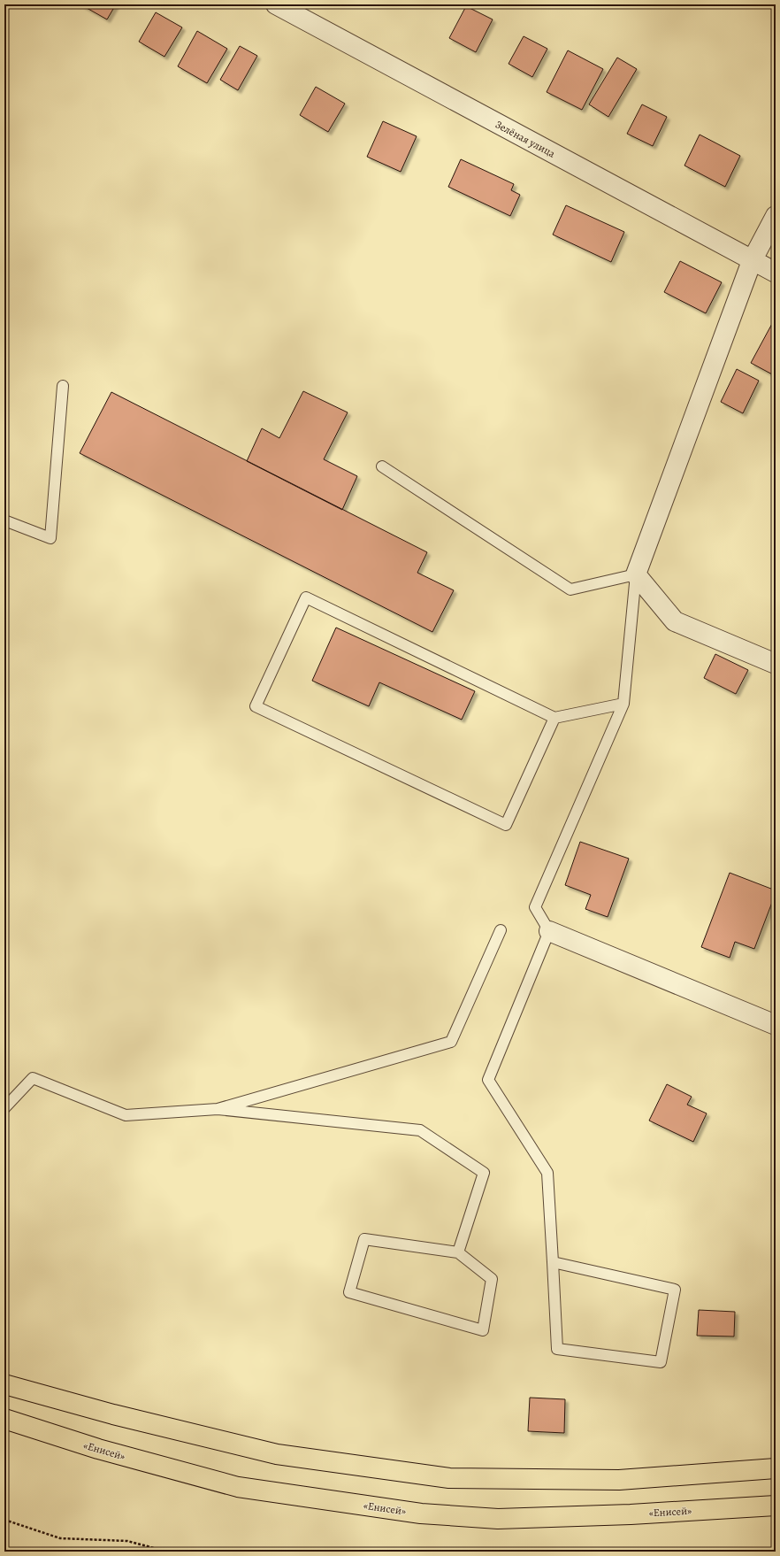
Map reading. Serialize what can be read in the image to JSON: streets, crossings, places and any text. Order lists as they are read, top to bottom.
{
  "streets": {
    "highway": ["«Енисей»"],
    "street": ["Зелёная улица"]
  }
}
